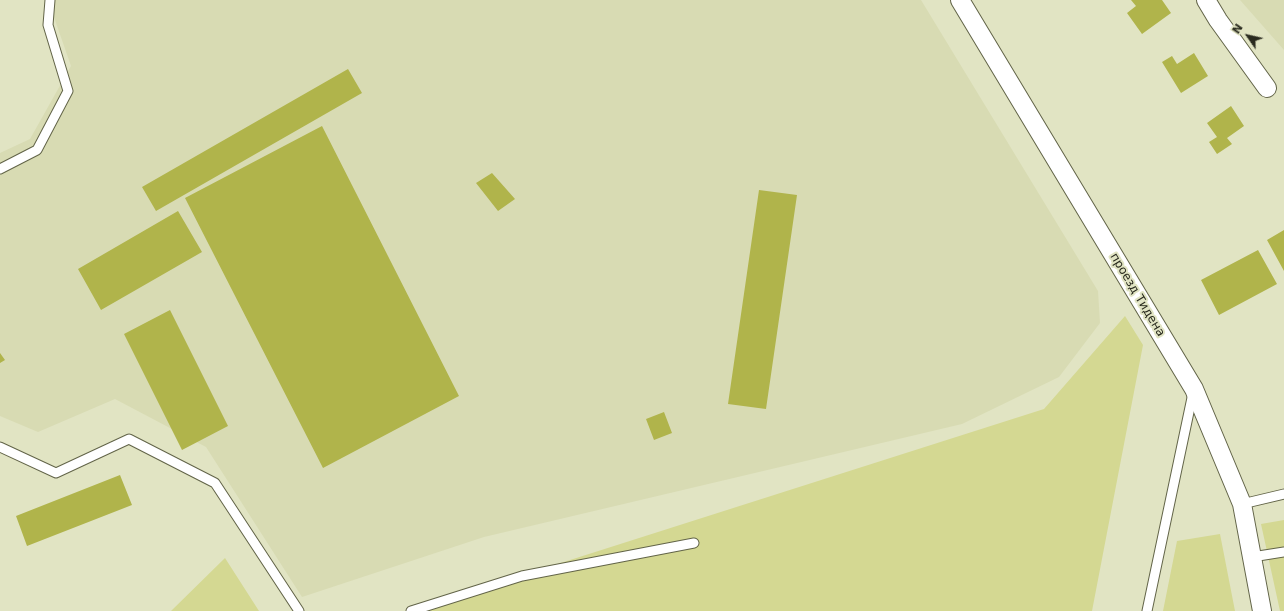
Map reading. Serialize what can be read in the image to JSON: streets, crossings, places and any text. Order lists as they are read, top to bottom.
{
  "streets": {
    "street": ["проезд Тидена"]
  },
  "north": "top left"
}
